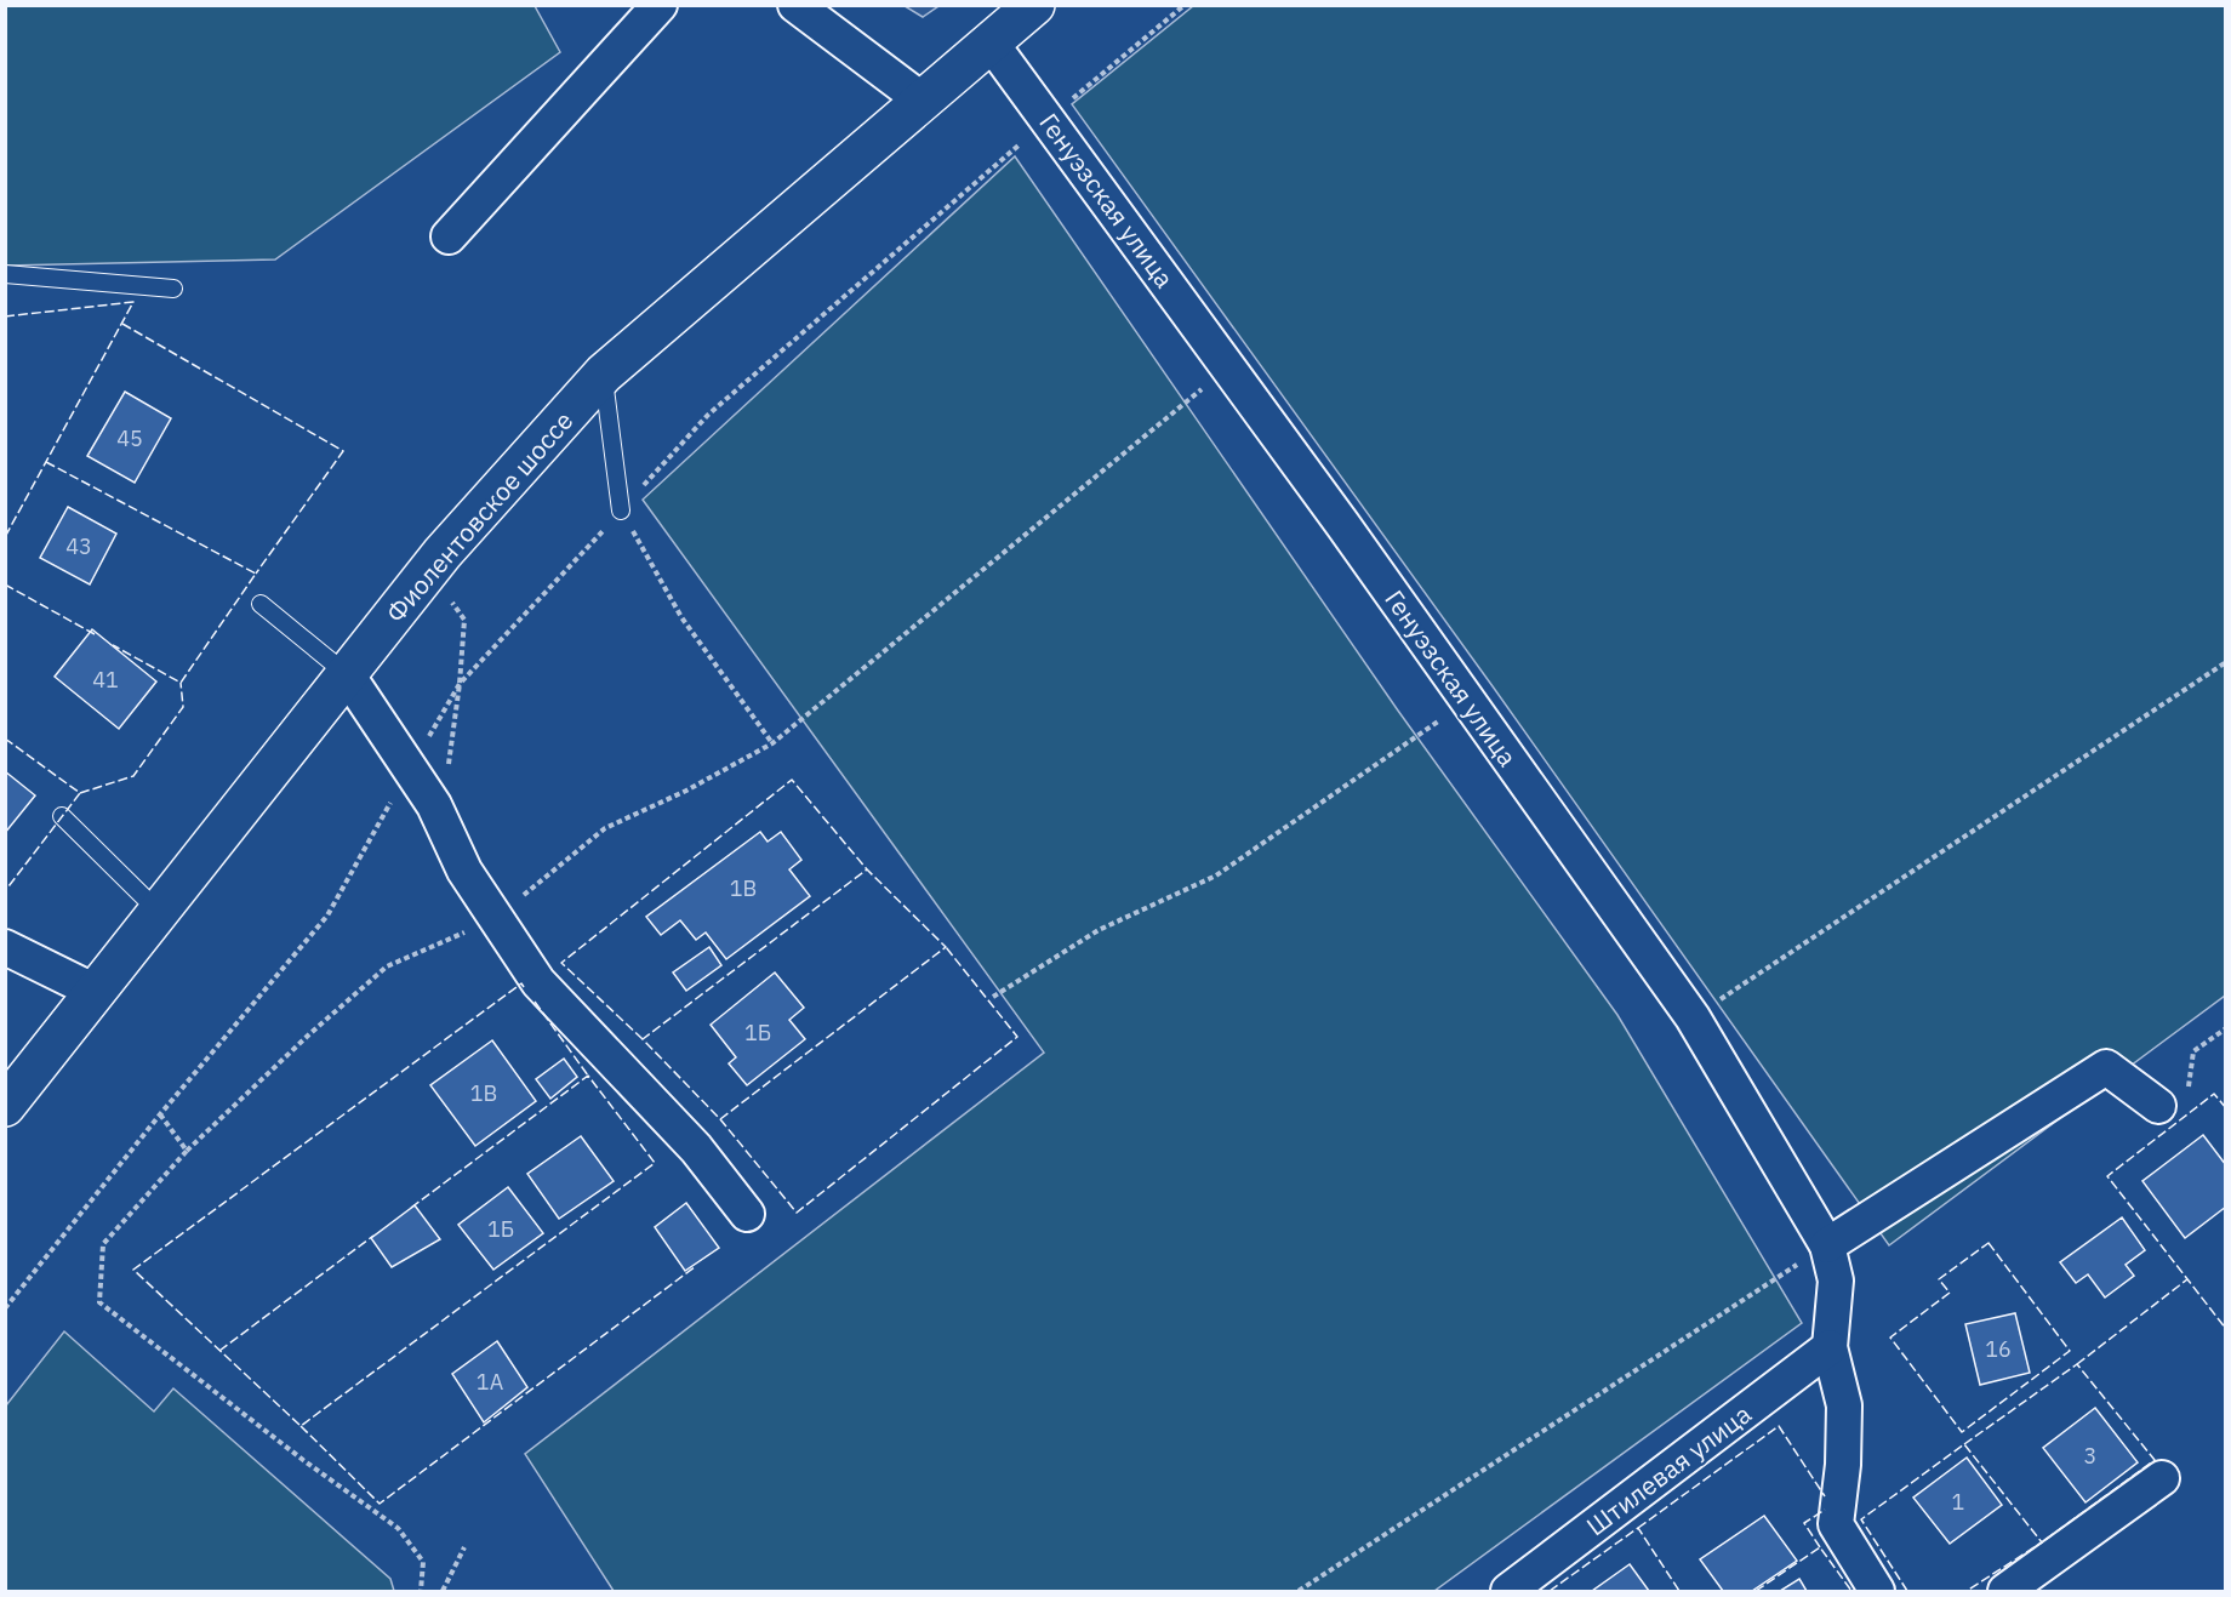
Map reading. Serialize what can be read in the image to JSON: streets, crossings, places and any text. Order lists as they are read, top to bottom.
{
  "streets": {
    "main road": ["Фиолентовское шоссе"],
    "street": ["Генуэзская улица", "Штилевая улица"]
  },
  "crossings": [
    ["Генуэзская улица", "Фиолентовское шоссе"],
    ["Генуэзская улица", "Штилевая улица"]
  ],
  "house_numbers": [
    "45",
    "43",
    "41",
    "1В",
    "1Б",
    "1В",
    "1Б",
    "16",
    "1А",
    "3",
    "1"
  ]
}
